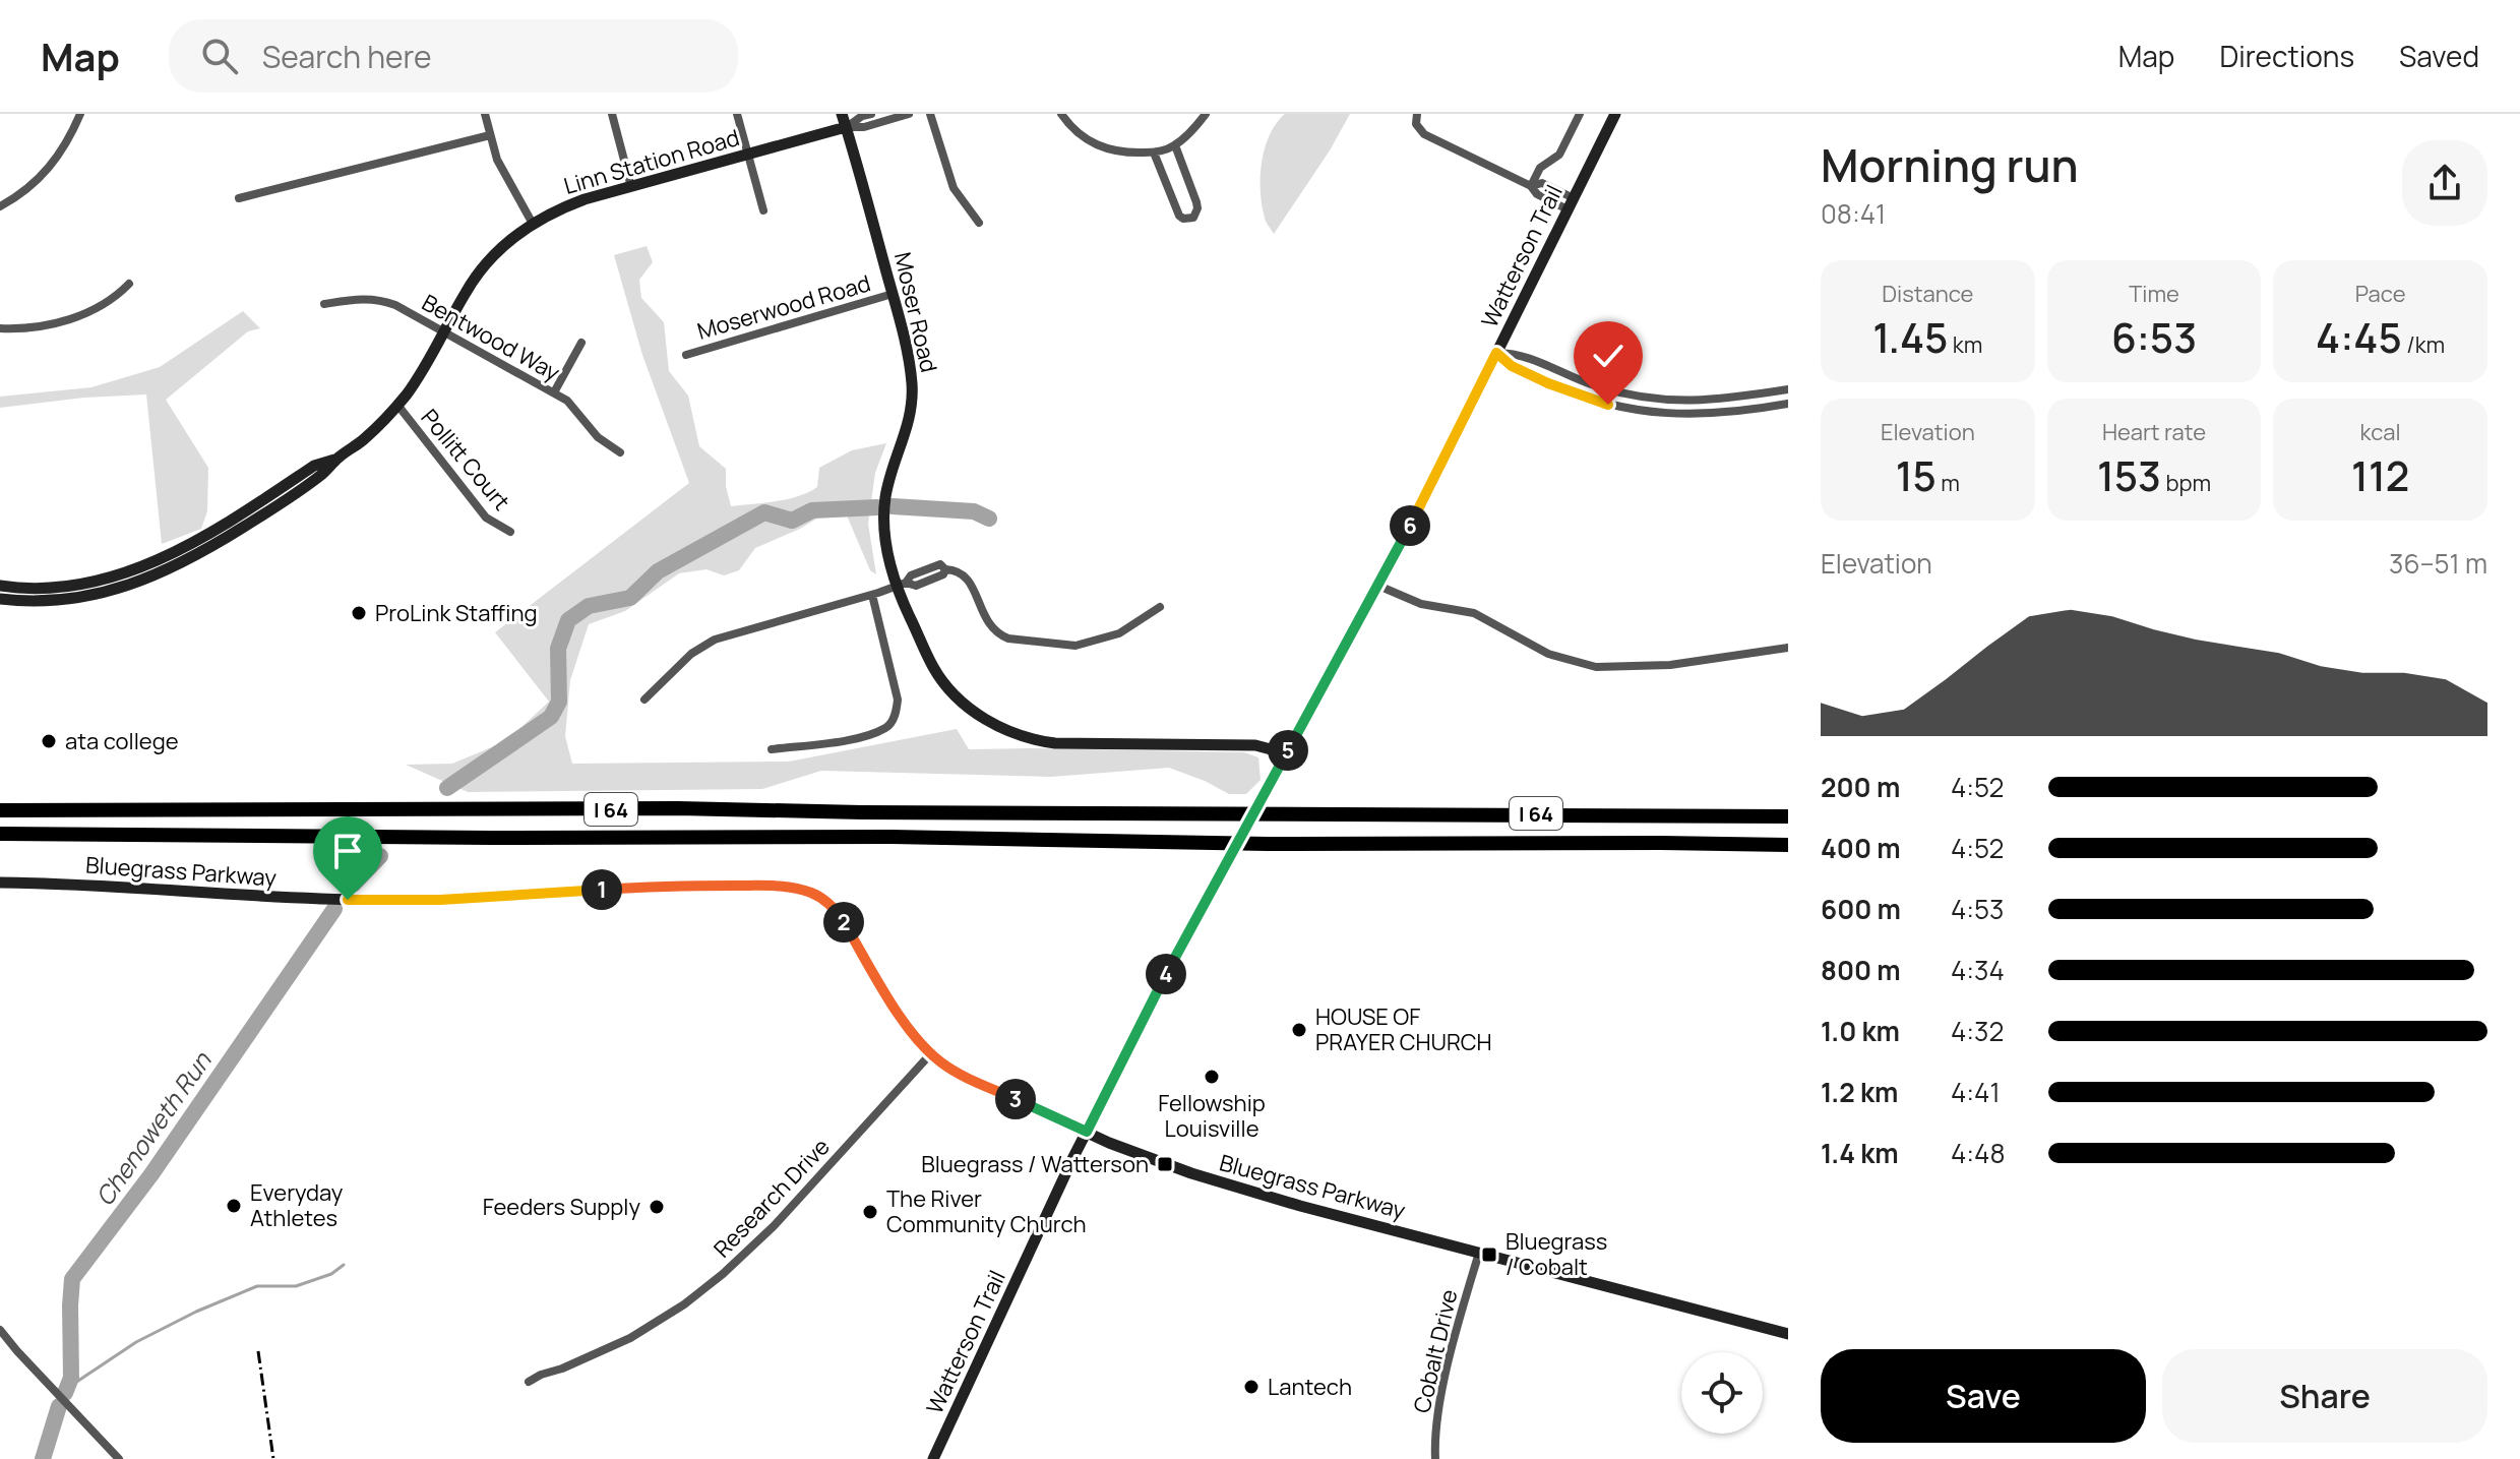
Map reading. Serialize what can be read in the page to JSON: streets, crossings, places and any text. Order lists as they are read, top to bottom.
{
  "streets": {
    "highway": ["I 64"],
    "street": [
      "Linn Station Road",
      "Watterson Trail",
      "Moserwood Road",
      "Moser Road",
      "Bentwood Way",
      "Pollitt Court",
      "Bluegrass Parkway",
      "Research Drive",
      "Cobalt Drive"
    ]
  },
  "crossings": [
    ["Linn Station Road", "Moser Road"],
    ["Linn Station Road", "Bentwood Way"],
    ["Linn Station Road", "Pollitt Court"],
    ["Watterson Trail", "Moser Road"],
    ["Watterson Trail", "Bluegrass Parkway"],
    ["Moserwood Road", "Moser Road"],
    ["Bluegrass Parkway", "Research Drive"],
    ["Bluegrass Parkway", "Cobalt Drive"]
  ],
  "water": ["Chenoweth Run"],
  "places": {
    "other": [
      "ProLink Staffing",
      "ata college",
      "HOUSE OF PRAYER CHURCH",
      "Fellowship Louisville",
      "Everyday Athletes",
      "Feeders Supply",
      "The River Community Church",
      "Lantech"
    ],
    "transit": ["Bluegrass / Watterson", "Bluegrass / Cobalt"]
  },
  "page": {
    "header": "Map",
    "search": "Search here",
    "nav": ["Map", "Directions", "Saved"],
    "heading": ["Morning run", "08:41"],
    "stats": [
      ["Distance", "1.45 km"],
      ["Time", "6:53"],
      ["Pace", "4:45 /km"],
      ["Elevation", "15 m"],
      ["Heart rate", "153 bpm"],
      ["kcal", "112"]
    ],
    "pins": [
      "6",
      "5",
      "1",
      "2",
      "4",
      "3"
    ],
    "chart": ["Elevation", "36–51 m"],
    "list": [
      {
        "name": "200 m",
        "note": "4:52"
      },
      {
        "name": "400 m",
        "note": "4:52"
      },
      {
        "name": "600 m",
        "note": "4:53"
      },
      {
        "name": "800 m",
        "note": "4:34"
      },
      {
        "name": "1.0 km",
        "note": "4:32"
      },
      {
        "name": "1.2 km",
        "note": "4:41"
      },
      {
        "name": "1.4 km",
        "note": "4:48"
      }
    ],
    "buttons": ["Save", "Share"]
  }
}
